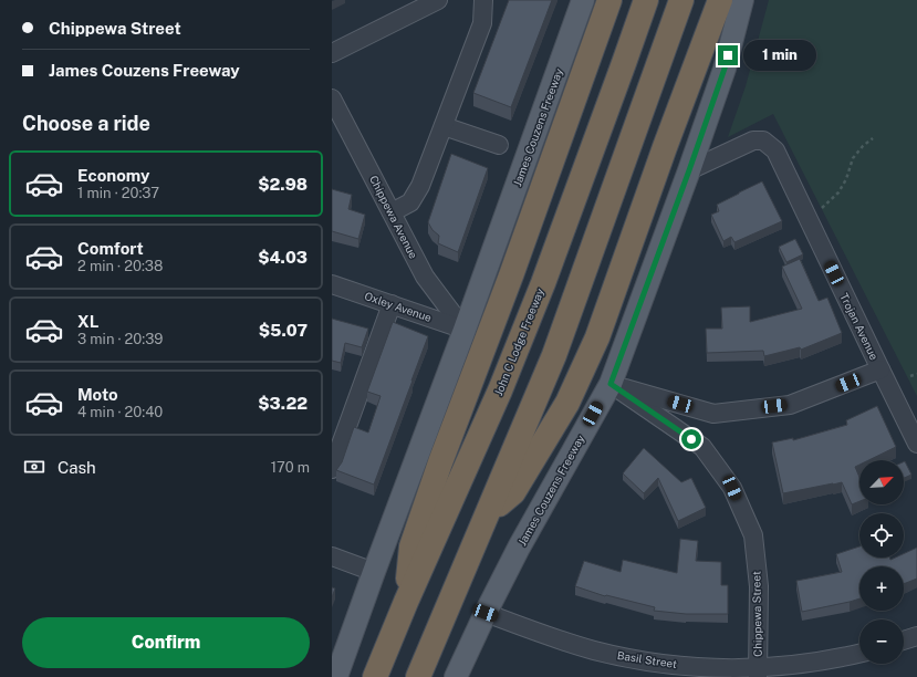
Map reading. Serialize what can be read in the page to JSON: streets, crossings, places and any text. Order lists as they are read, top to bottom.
{
  "streets": {
    "highway": ["John C Lodge Freeway"],
    "main road": ["James Couzens Freeway"],
    "street": [
      "Chippewa Avenue",
      "Oxley Avenue",
      "Trojan Avenue",
      "Chippewa Street",
      "Basil Street"
    ]
  },
  "crossings": [
    ["James Couzens Freeway", "Chippewa Avenue"],
    ["James Couzens Freeway", "Oxley Avenue"],
    ["James Couzens Freeway", "Trojan Avenue"],
    ["James Couzens Freeway", "Chippewa Street"],
    ["James Couzens Freeway", "Basil Street"],
    ["Chippewa Avenue", "Oxley Avenue"],
    ["Chippewa Street", "Basil Street"]
  ],
  "north": "top right",
  "page": {
    "banner": ["Chippewa Street", "James Couzens Freeway"],
    "bubble": "1 min",
    "heading": "Choose a ride",
    "list": [
      {
        "name": "Economy",
        "note": "1 min · 20:37",
        "value": "$2.98"
      },
      {
        "name": "Comfort",
        "note": "2 min · 20:38",
        "value": "$4.03"
      },
      {
        "name": "XL",
        "note": "3 min · 20:39",
        "value": "$5.07"
      },
      {
        "name": "Moto",
        "note": "4 min · 20:40",
        "value": "$3.22"
      }
    ],
    "pay": ["Cash", "170 m"],
    "map_buttons": ["+", "−"],
    "buttons": "Confirm"
  }
}
